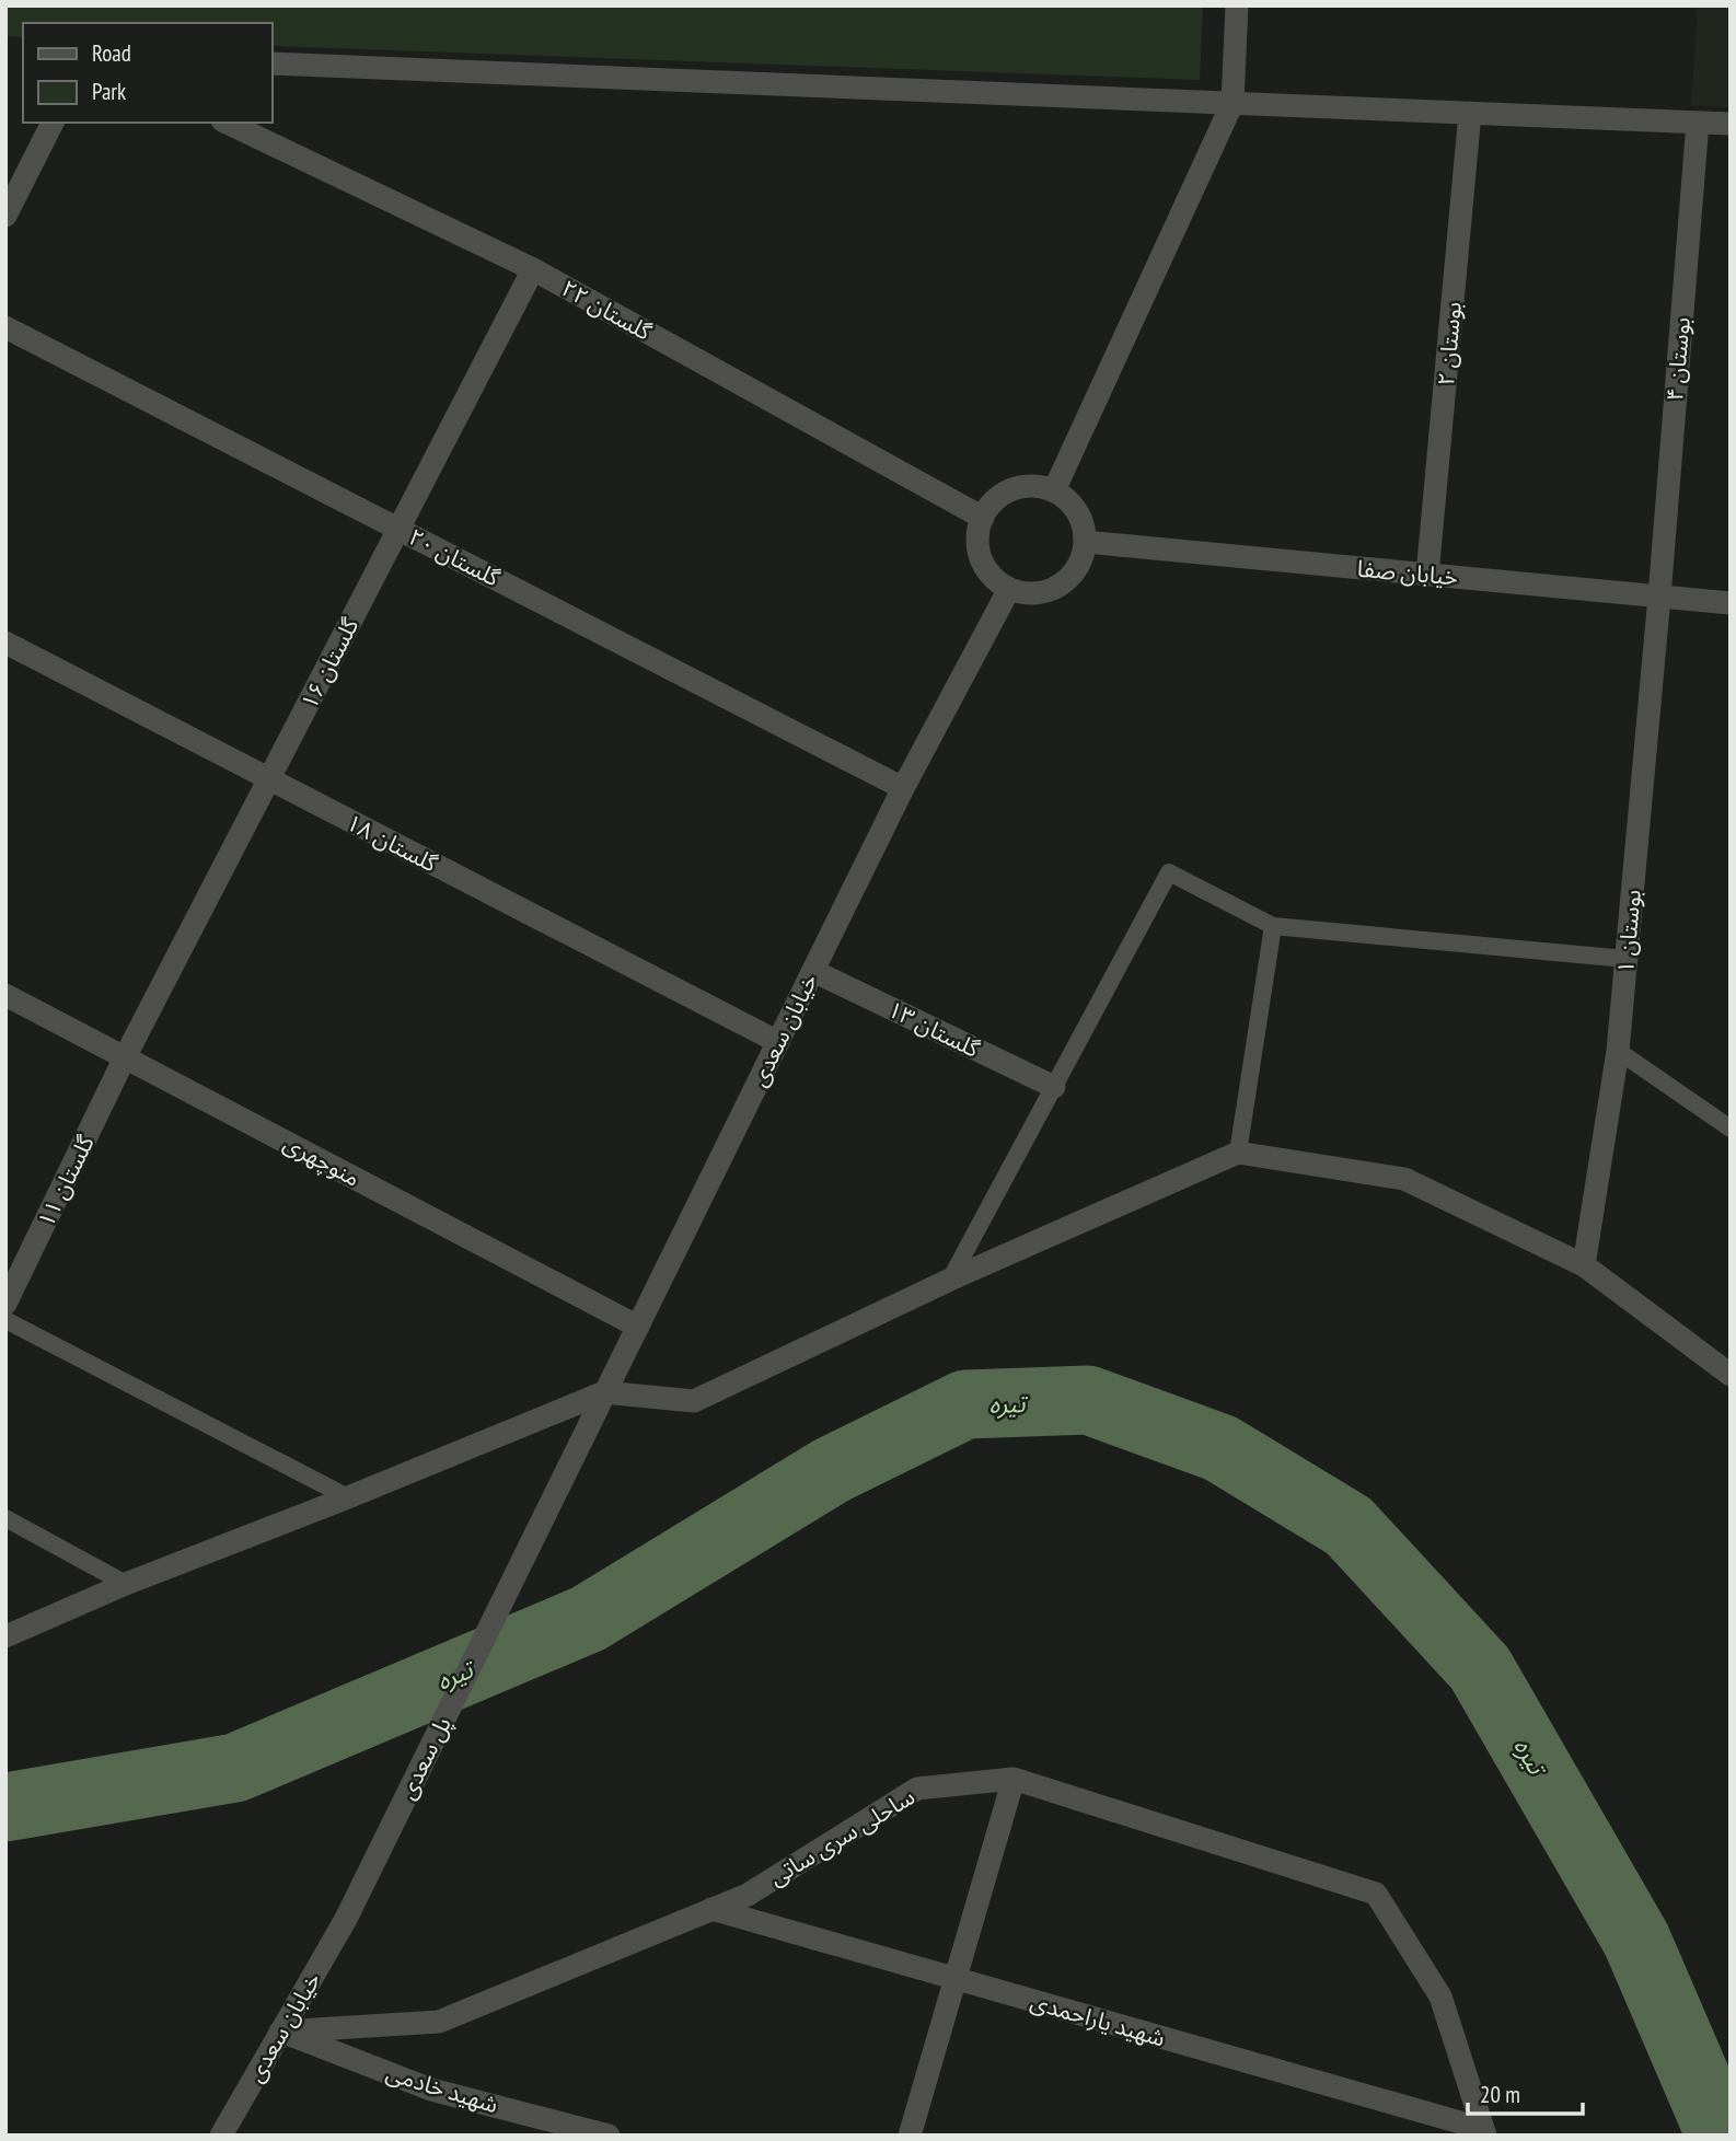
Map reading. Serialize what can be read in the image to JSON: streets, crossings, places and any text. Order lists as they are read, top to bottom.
{
  "streets": {
    "street": [
      "گلستان ۲۲",
      "بوستان ۲",
      "بوستان ۴",
      "گلستان ۲۰",
      "خیابان صفا",
      "گلستان ۱۶",
      "گلستان ۱۸",
      "بوستان ۱",
      "گلستان ۱۳",
      "خیابان سعدی",
      "منوچهری",
      "گلستان ۱۱",
      "پل سعدی",
      "ساحلی سری ساتی",
      "شهید یاراحمدی",
      "شهید خادمی"
    ]
  },
  "crossings": [
    ["گلستان ۲۲", "خیابان صفا"],
    ["گلستان ۲۲", "گلستان ۱۶"],
    ["گلستان ۲۲", "خیابان سعدی"],
    ["بوستان ۲", "خیابان صفا"],
    ["بوستان ۴", "خیابان صفا"],
    ["بوستان ۴", "بوستان ۱"],
    ["گلستان ۲۰", "گلستان ۱۶"],
    ["گلستان ۲۰", "خیابان سعدی"],
    ["خیابان صفا", "بوستان ۱"],
    ["خیابان صفا", "خیابان سعدی"],
    ["گلستان ۱۶", "گلستان ۱۸"],
    ["گلستان ۱۶", "منوچهری"],
    ["گلستان ۱۶", "گلستان ۱۱"],
    ["گلستان ۱۸", "خیابان سعدی"],
    ["گلستان ۱۳", "خیابان سعدی"],
    ["خیابان سعدی", "منوچهری"],
    ["خیابان سعدی", "پل سعدی"],
    ["خیابان سعدی", "ساحلی سری ساتی"],
    ["خیابان سعدی", "شهید خادمی"],
    ["منوچهری", "گلستان ۱۱"],
    ["ساحلی سری ساتی", "شهید یاراحمدی"],
    ["ساحلی سری ساتی", "شهید خادمی"]
  ],
  "water": ["تيره"],
  "legend": ["Road", "Park"],
  "scale_bar": "20 m"
}
